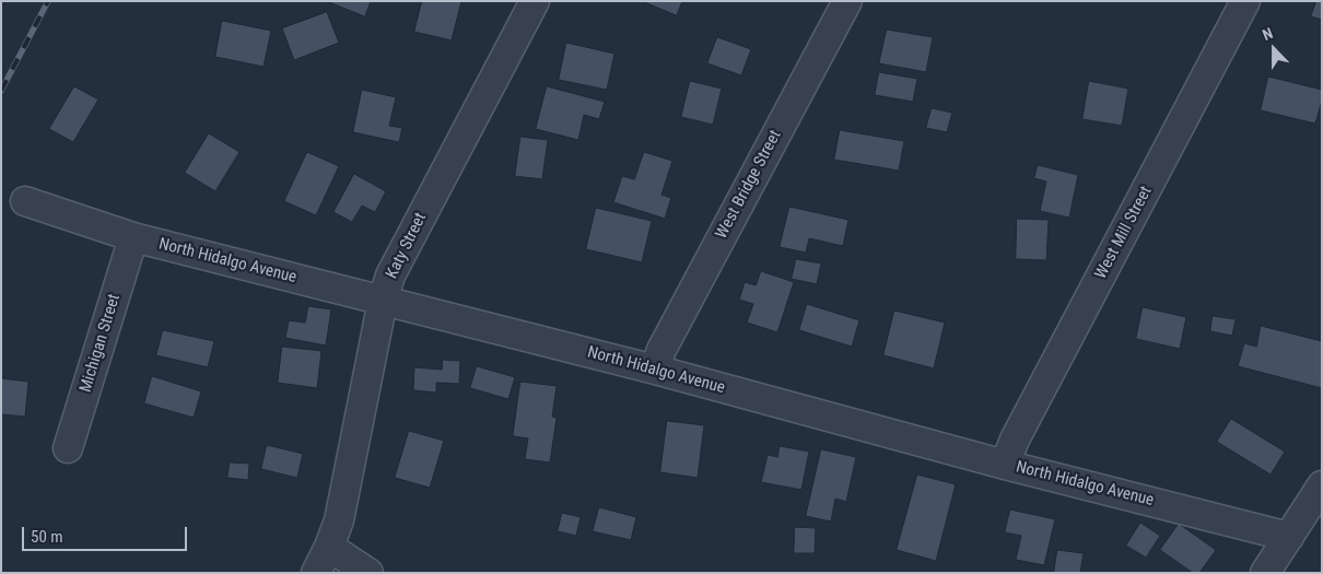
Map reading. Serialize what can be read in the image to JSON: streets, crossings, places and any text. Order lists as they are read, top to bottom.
{
  "streets": {
    "street": [
      "West Bridge Street",
      "West Mill Street",
      "Katy Street",
      "North Hidalgo Avenue",
      "Michigan Street"
    ]
  },
  "crossings": [
    ["West Bridge Street", "North Hidalgo Avenue"],
    ["West Mill Street", "North Hidalgo Avenue"],
    ["Katy Street", "North Hidalgo Avenue"],
    ["North Hidalgo Avenue", "Michigan Street"]
  ],
  "scale_bar": "50 m",
  "north": "top"
}
